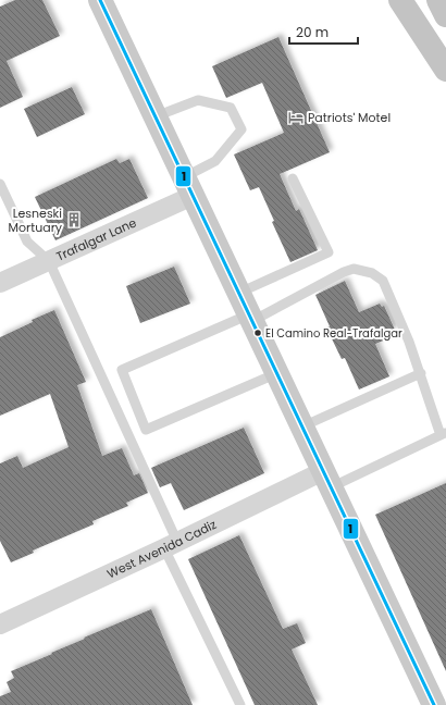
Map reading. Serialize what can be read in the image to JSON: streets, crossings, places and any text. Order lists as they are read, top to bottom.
{
  "streets": {
    "street": ["Trafalgar Lane", "West Avenida Cadiz"]
  },
  "places": {
    "hotel": ["Patriots' Motel"],
    "building": ["Lesneski Mortuary"],
    "other": ["El Camino Real-Trafalgar"]
  },
  "lines": ["transit line 1"],
  "scale_bar": "20 m"
}
